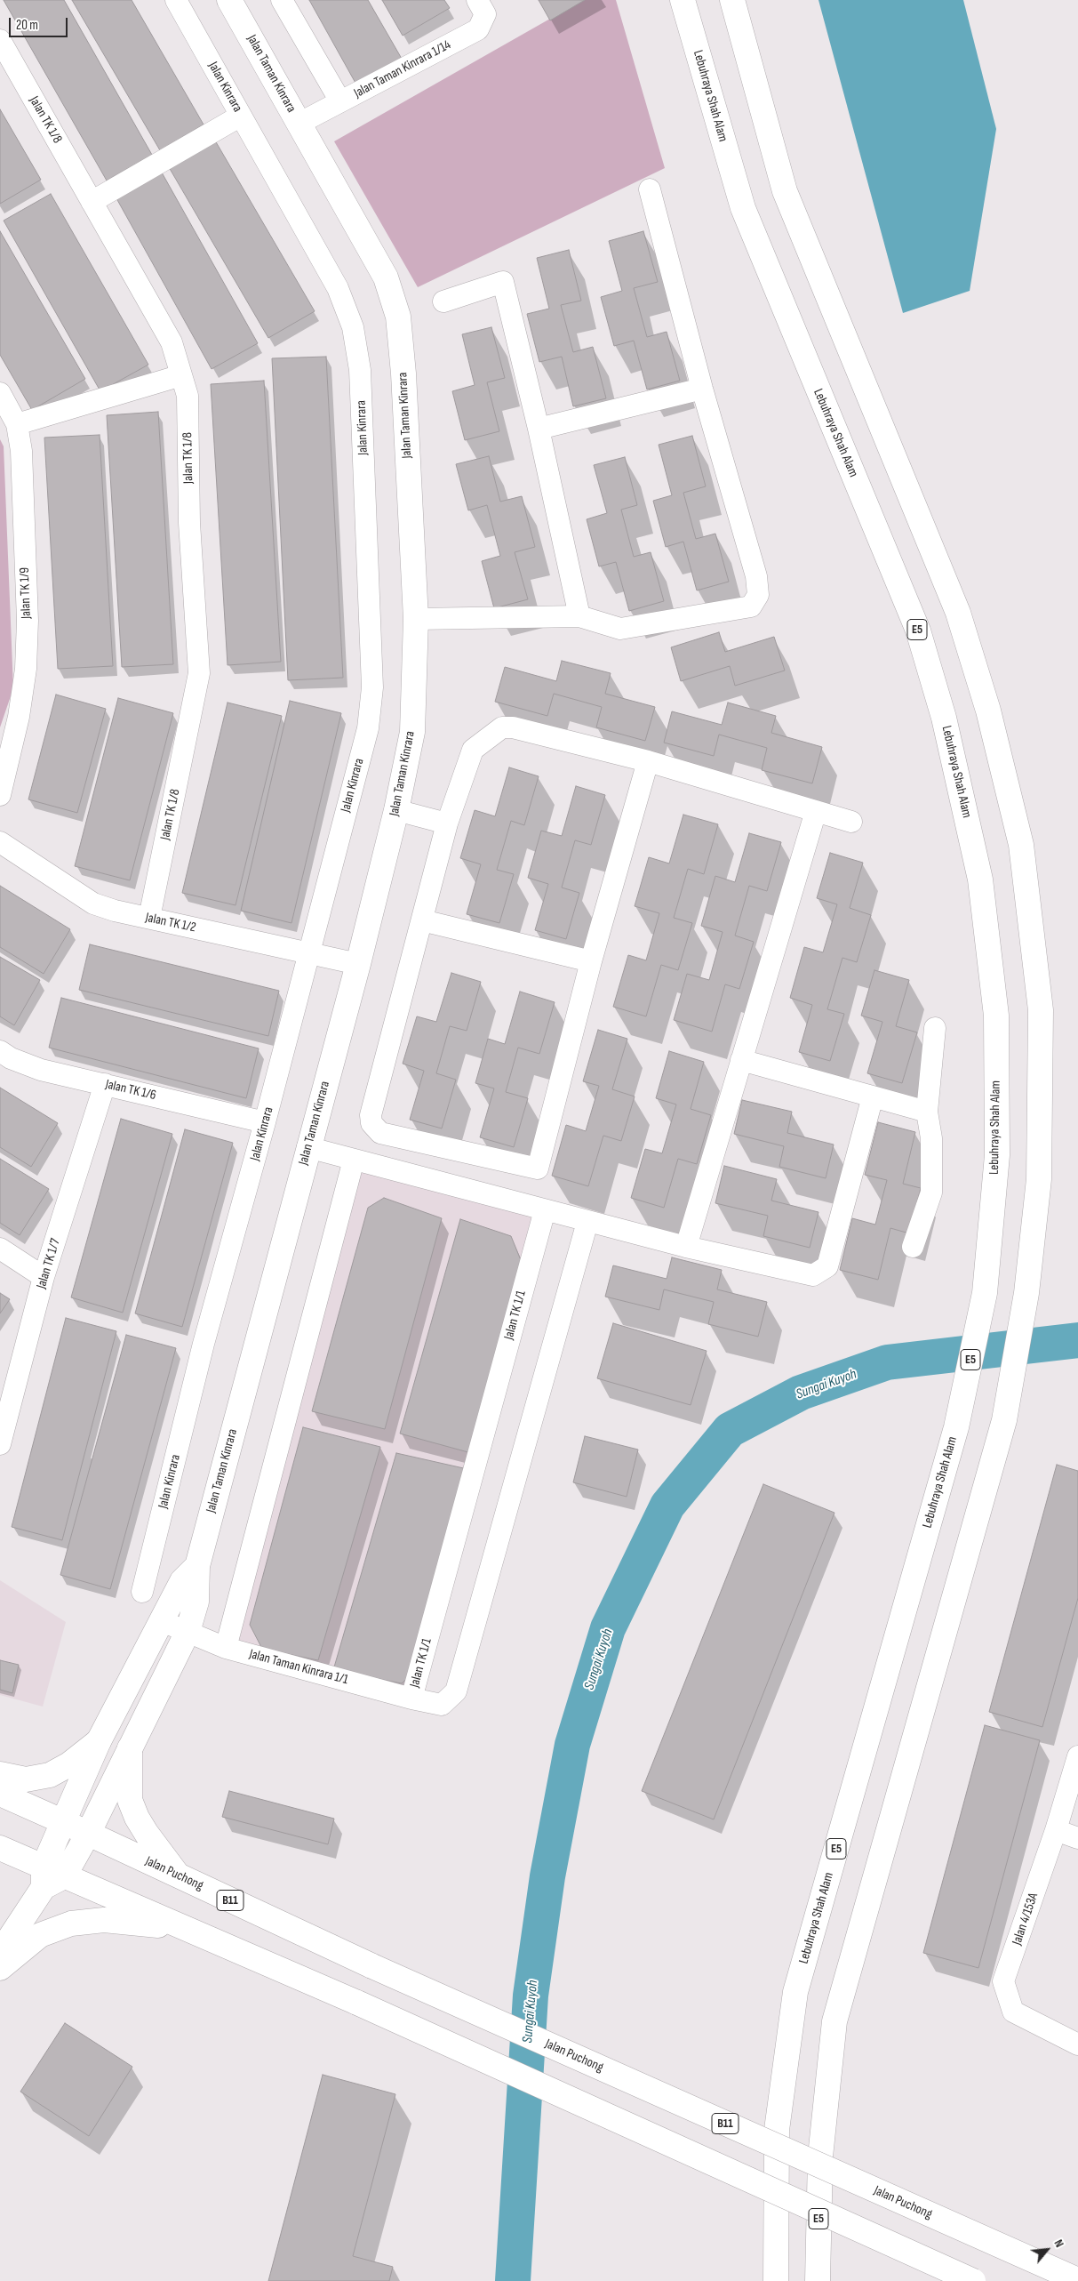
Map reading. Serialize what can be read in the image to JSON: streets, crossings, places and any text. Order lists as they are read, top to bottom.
{
  "streets": {
    "main road": [
      "Jalan Taman Kinrara",
      "Lebuhraya Shah Alam",
      "E5",
      "Jalan Puchong",
      "B11"
    ],
    "street": [
      "Jalan Taman Kinrara 1/14",
      "Jalan Kinrara",
      "Jalan TK 1/8",
      "Jalan TK 1/9",
      "Jalan TK 1/2",
      "Jalan TK 1/6",
      "Jalan TK 1/7",
      "Jalan TK 1/1",
      "Jalan Taman Kinrara 1/1",
      "Jalan 4/153A"
    ]
  },
  "crossings": [
    ["Jalan Taman Kinrara 1/14", "Jalan Taman Kinrara"],
    ["Jalan Taman Kinrara", "Jalan TK 1/2"],
    ["Jalan Taman Kinrara", "Jalan Taman Kinrara 1/1"],
    ["Jalan Taman Kinrara", "Jalan Puchong"],
    ["Jalan Kinrara", "Jalan TK 1/2"],
    ["Jalan Kinrara", "Jalan TK 1/6"],
    ["Jalan TK 1/8", "Jalan TK 1/2"],
    ["Jalan TK 1/6", "Jalan TK 1/7"],
    ["Jalan TK 1/1", "Jalan Taman Kinrara 1/1"]
  ],
  "water": ["Sungai Kuyoh"],
  "scale_bar": "20 m",
  "north": "top right"
}
